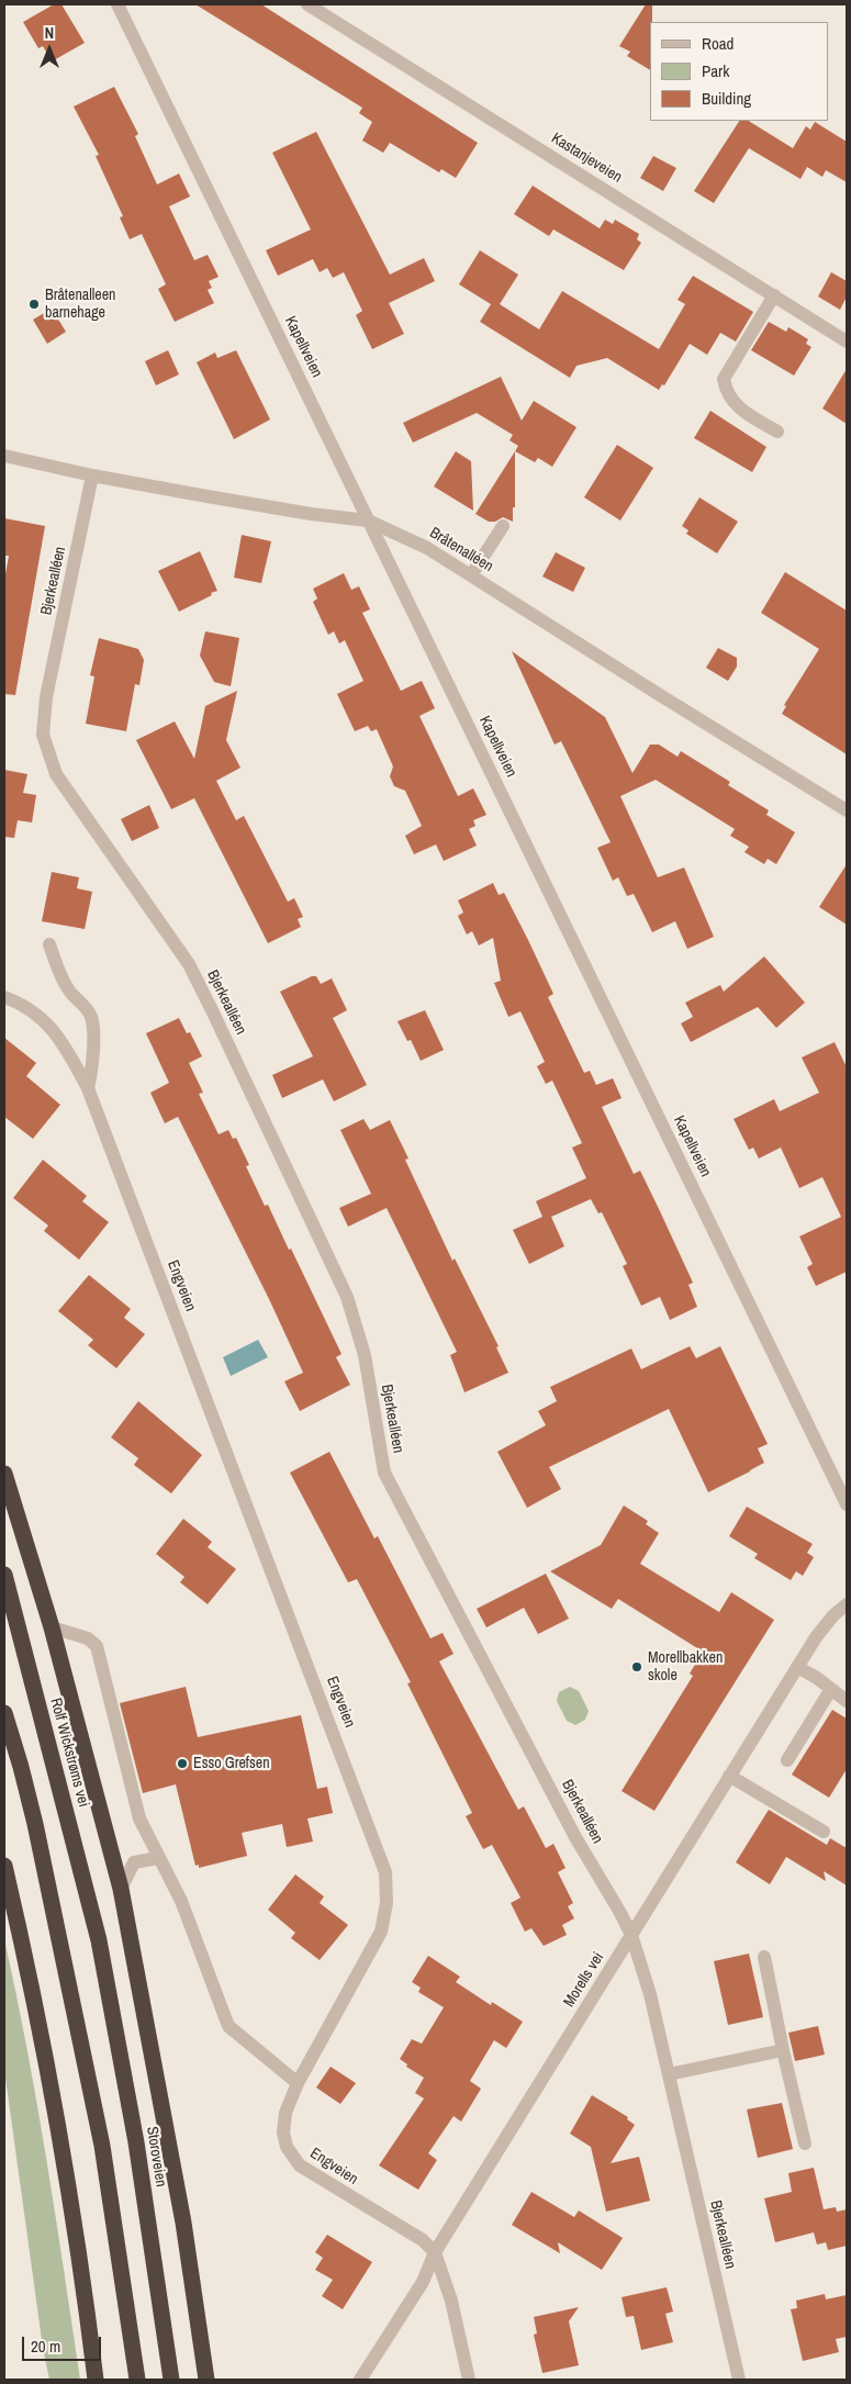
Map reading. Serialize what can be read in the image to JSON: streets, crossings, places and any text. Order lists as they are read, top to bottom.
{
  "streets": {
    "highway": ["Rolf Wickstrøms vei", "Storoveien"],
    "street": [
      "Kastanjeveien",
      "Kapellveien",
      "Bråtenalléen",
      "Bjerkealléen",
      "Engveien",
      "Morells vei"
    ]
  },
  "crossings": [
    ["Kapellveien", "Bråtenalléen"],
    ["Bråtenalléen", "Bjerkealléen"],
    ["Bjerkealléen", "Morells vei"],
    ["Engveien", "Morells vei"],
    ["Rolf Wickstrøms vei", "Storoveien"]
  ],
  "places": ["Bråtenalleen barnehage", "Morellbakken skole", "Esso Grefsen"],
  "legend": ["Road", "Park", "Building"],
  "scale_bar": "20 m",
  "north": "top"
}
